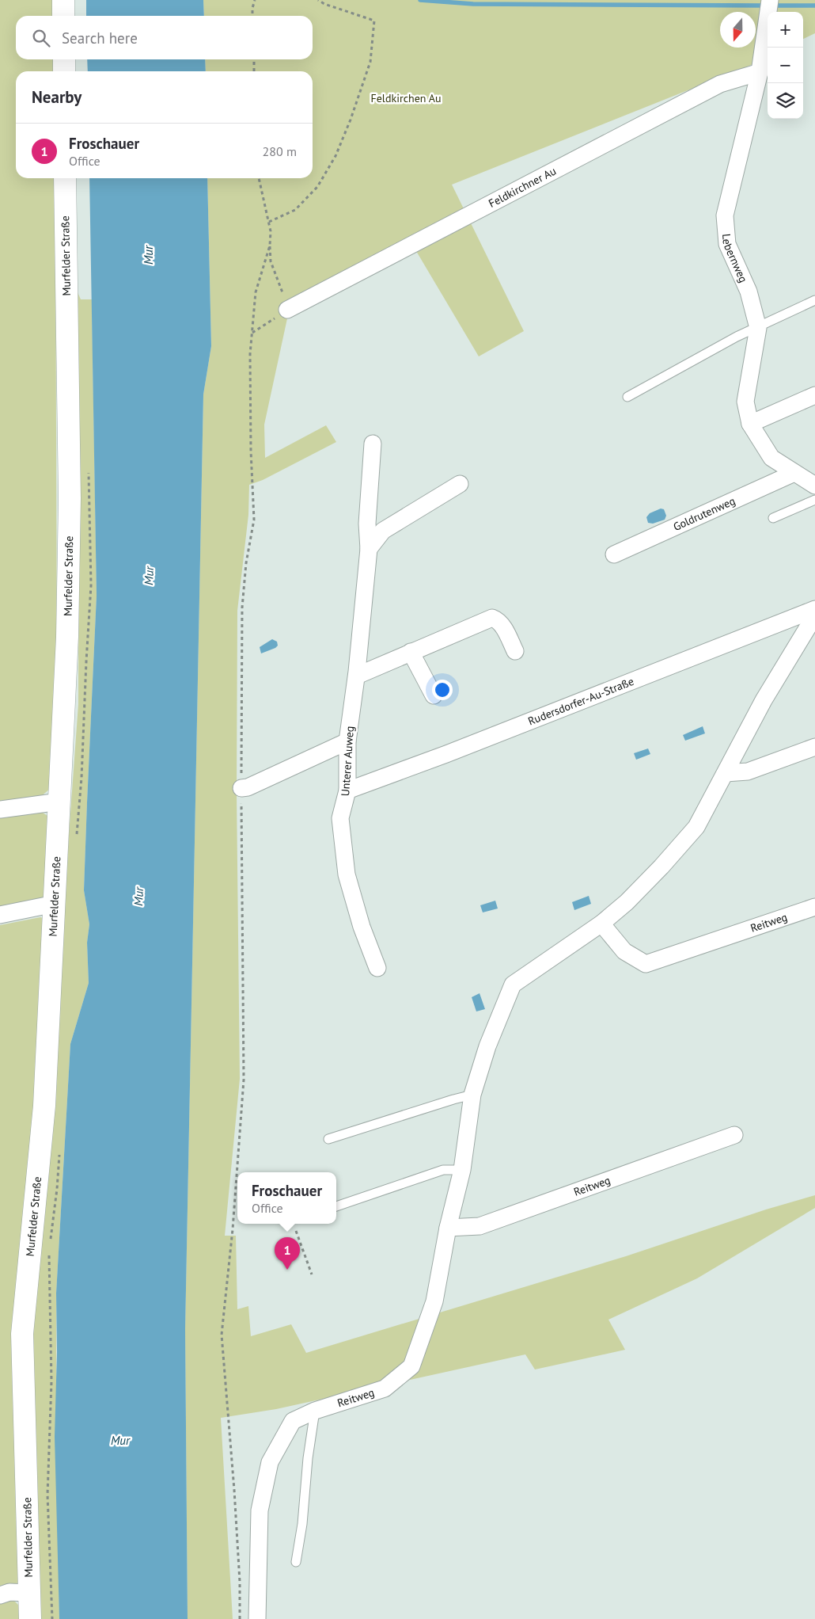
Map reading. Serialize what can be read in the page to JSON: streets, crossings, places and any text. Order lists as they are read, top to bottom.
{
  "streets": {
    "street": [
      "Feldkirchner Au",
      "Murfelder Straße",
      "Lebernweg",
      "Goldrutenweg",
      "Rudersdorfer-Au-Straße",
      "Unterer Auweg",
      "Reitweg"
    ]
  },
  "crossings": [
    ["Feldkirchner Au", "Lebernweg"],
    ["Lebernweg", "Goldrutenweg"],
    ["Rudersdorfer-Au-Straße", "Unterer Auweg"]
  ],
  "water": ["Mur"],
  "parks": ["Feldkirchen Au"],
  "north": "bottom",
  "page": {
    "map_buttons": ["+", "−"],
    "search": "Search here",
    "heading": "Nearby",
    "list": [
      {
        "mark": "1",
        "name": "Froschauer",
        "note": "Office",
        "value": "280 m"
      }
    ],
    "popup": ["Froschauer", "Office"],
    "pins": "1"
  }
}
